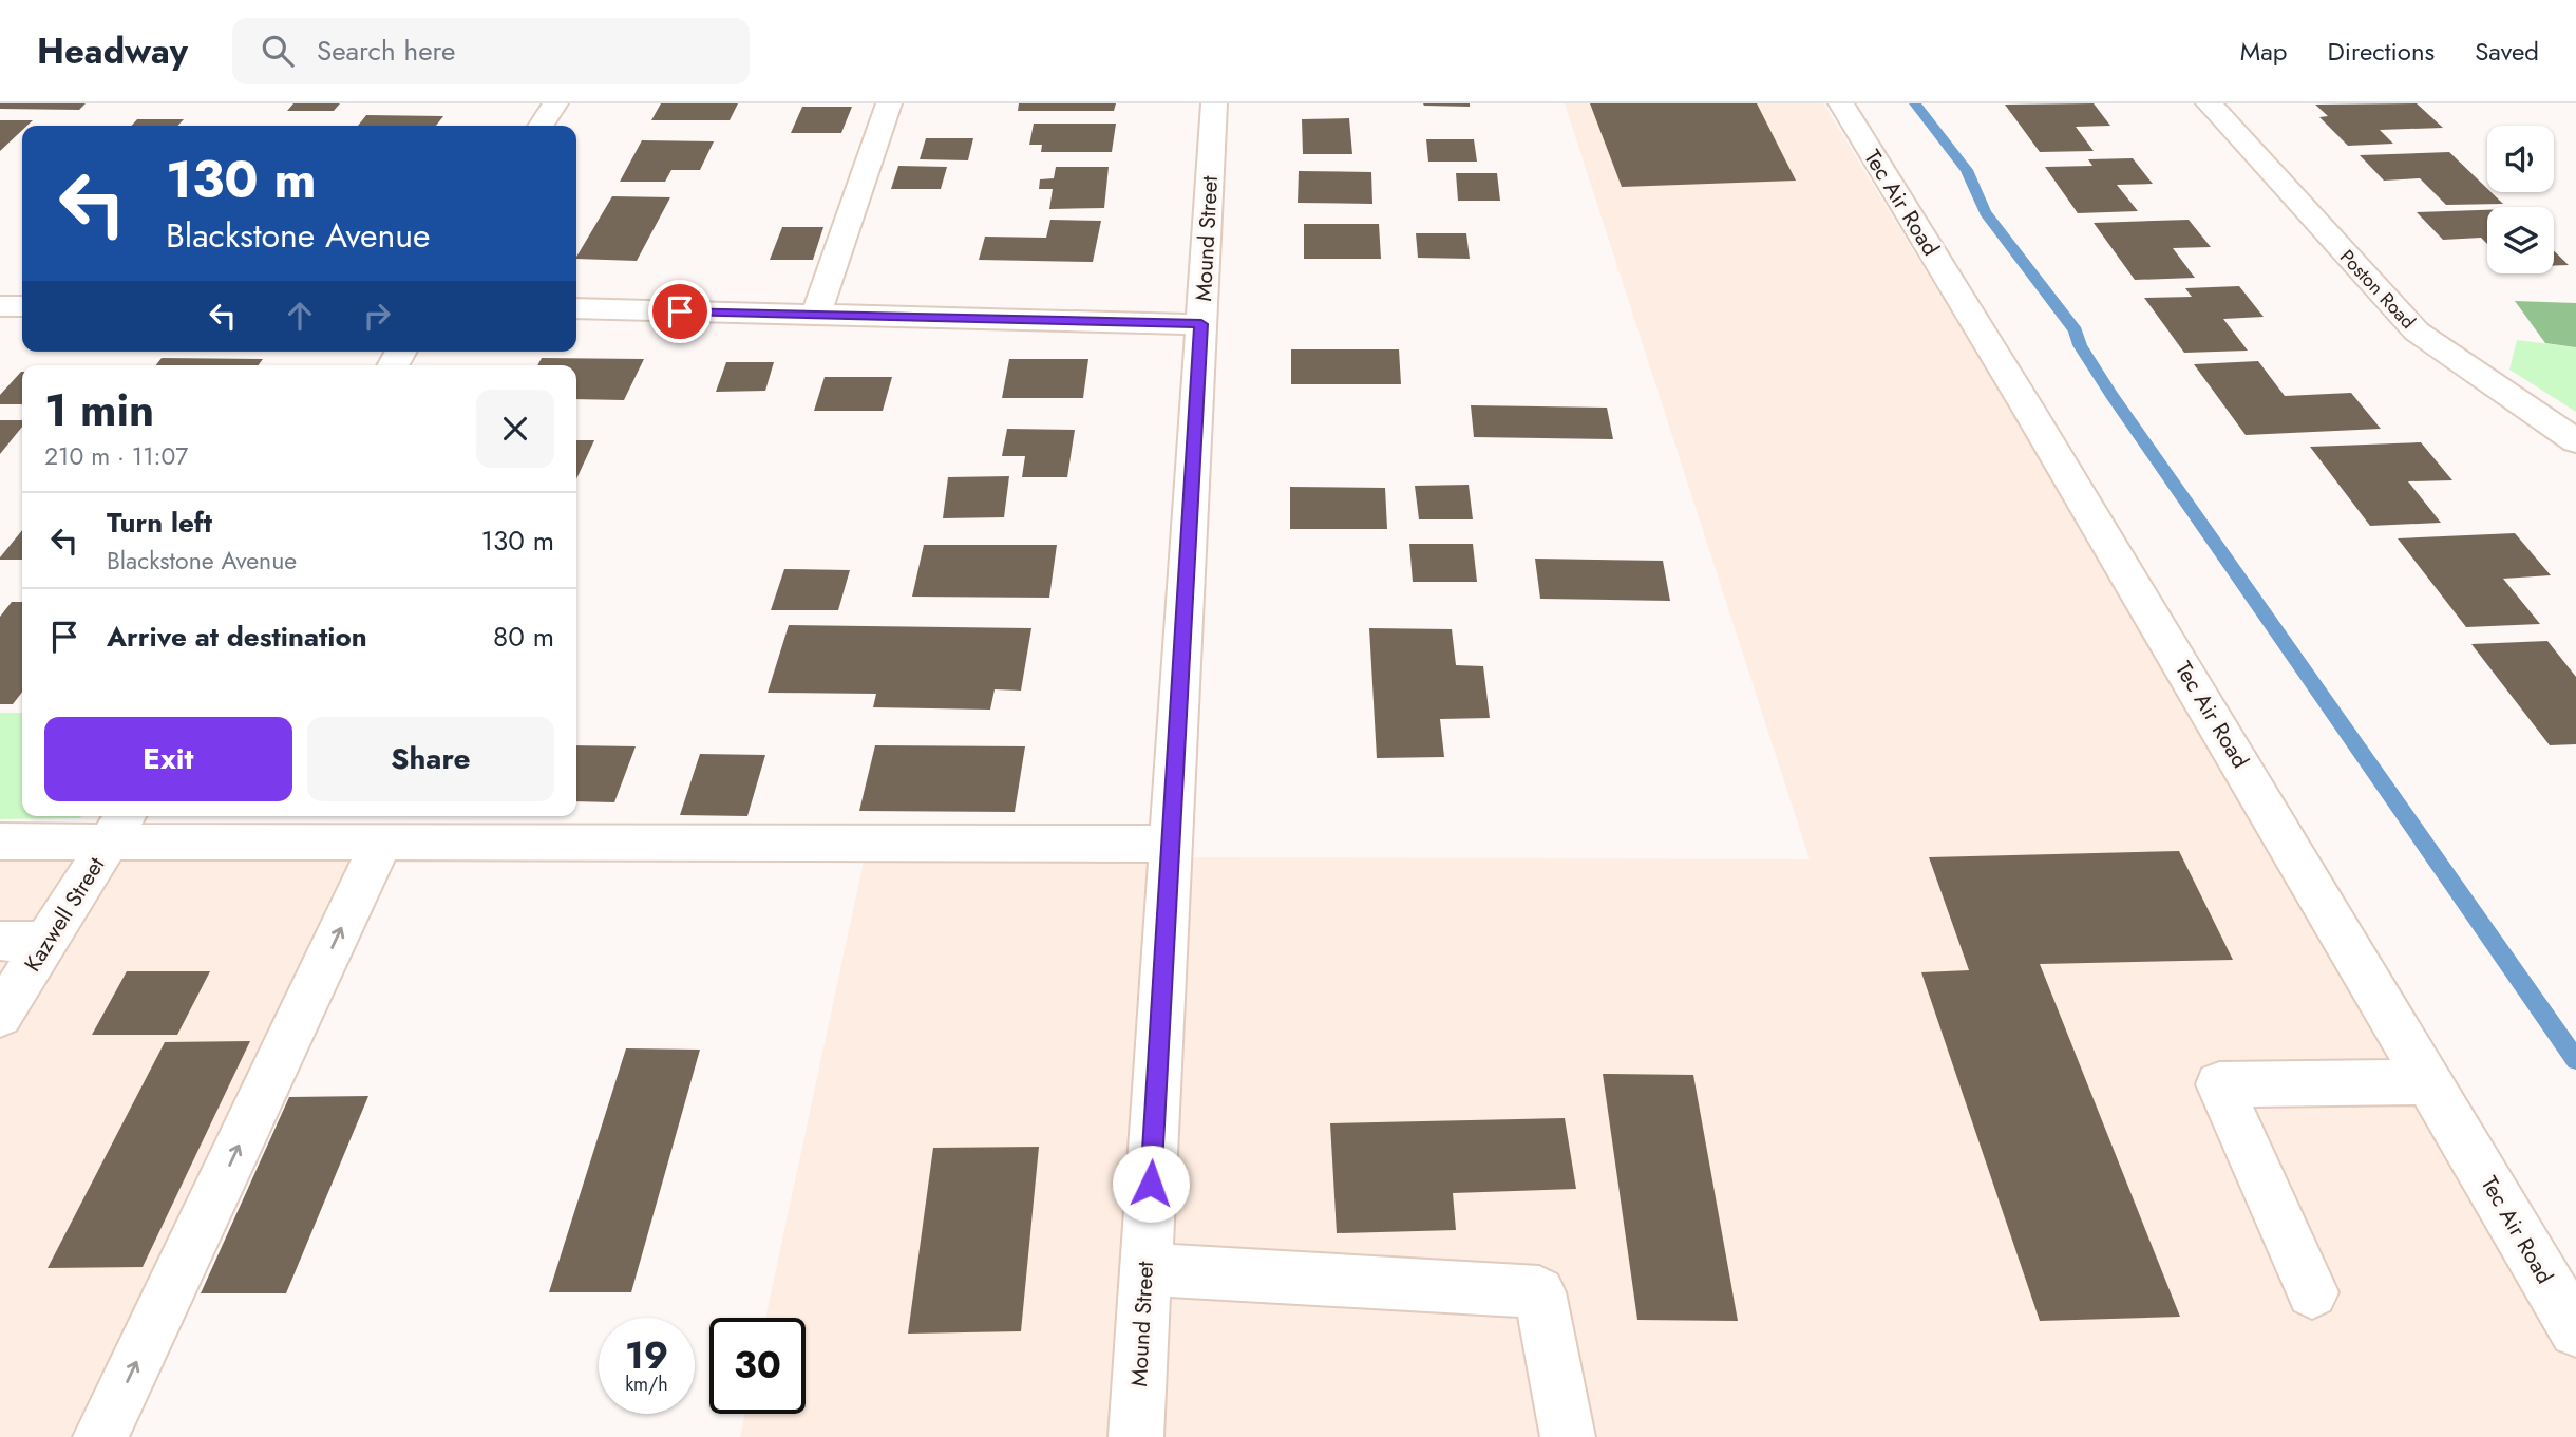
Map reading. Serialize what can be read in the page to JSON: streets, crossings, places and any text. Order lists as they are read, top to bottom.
{
  "streets": {
    "street": [
      "Tec Air Road",
      "Mound Street",
      "Poston Road",
      "Kazwell Street"
    ]
  },
  "page": {
    "header": "Headway",
    "search": "Search here",
    "nav": ["Map", "Directions", "Saved"],
    "turn": ["130 m", "Blackstone Avenue"],
    "heading": ["1 min", "210 m · 11:07"],
    "list": [
      {
        "name": "Turn left",
        "note": "Blackstone Avenue",
        "value": "130 m"
      },
      {
        "name": "Arrive at destination",
        "value": "80 m"
      }
    ],
    "buttons": ["Exit", "Share"],
    "speed": "19 km/h",
    "limit": "30"
  }
}
